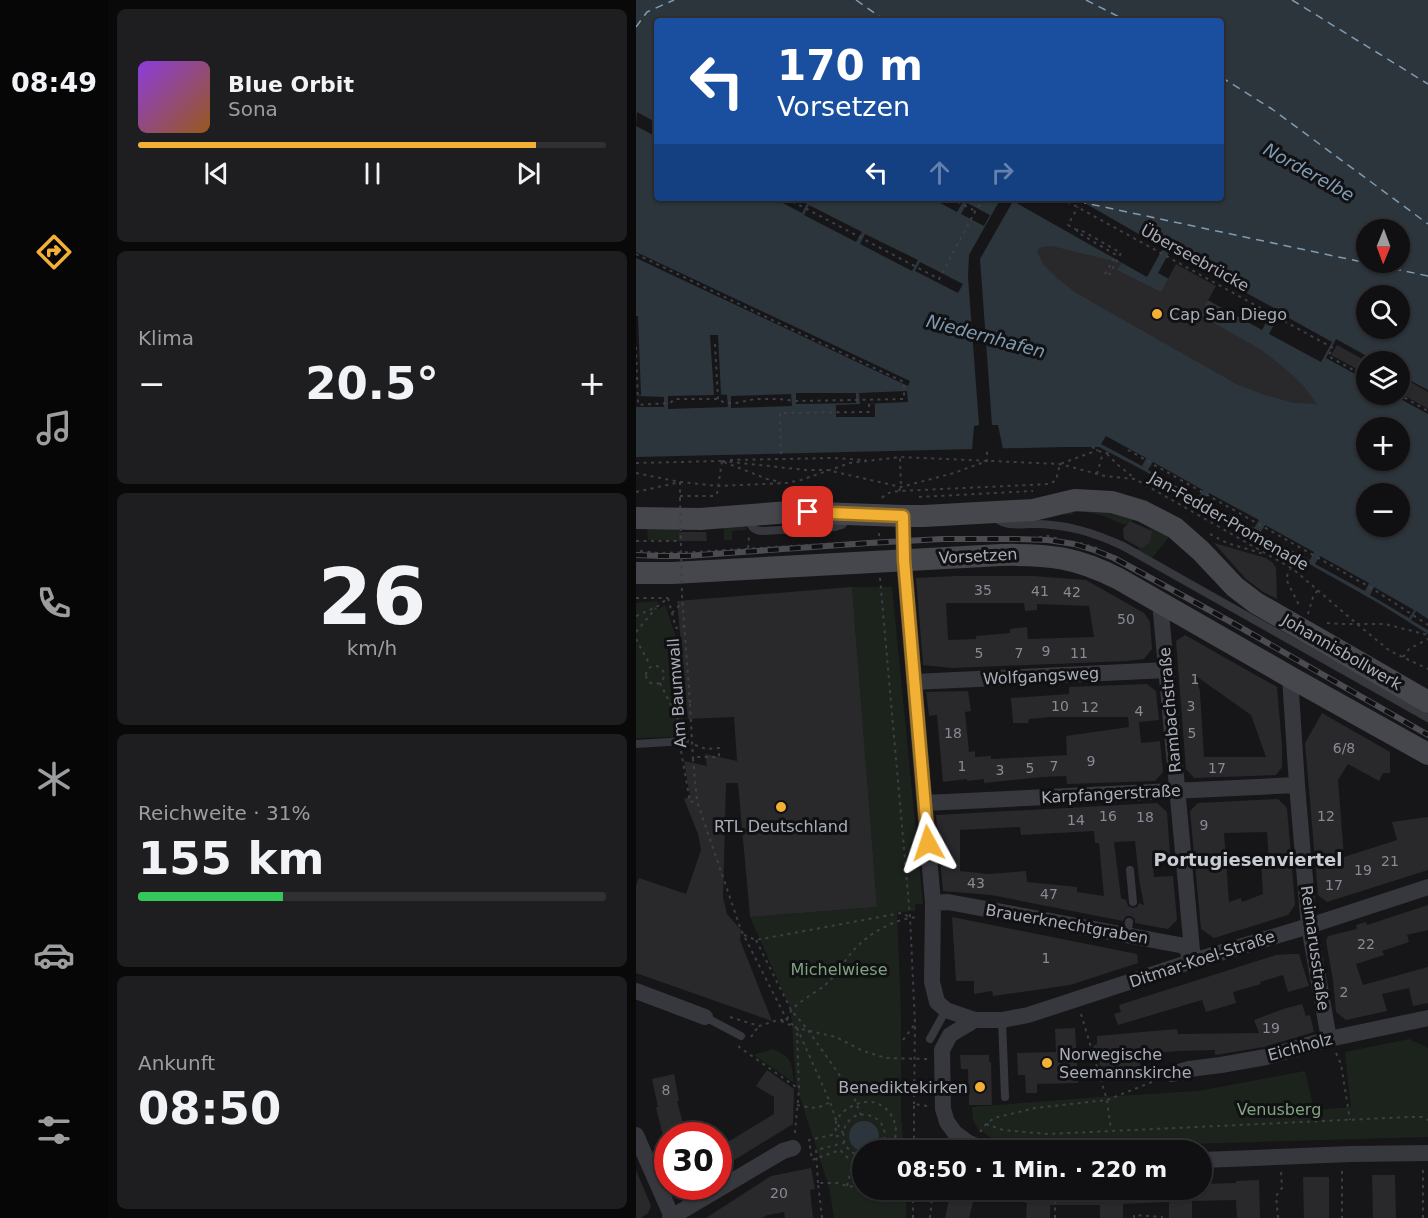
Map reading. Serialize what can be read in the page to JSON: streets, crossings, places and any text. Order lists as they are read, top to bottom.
{
  "streets": {
    "main road": ["Vorsetzen", "Johannisbollwerk"],
    "street": [
      "Wolfgangsweg",
      "Rambachstraße",
      "Karpfangerstraße",
      "Brauerknechtgraben",
      "Reimarusstraße",
      "Ditmar-Koel-Straße",
      "Eichholz"
    ],
    "path": ["Überseebrücke", "Jan-Fedder-Promenade", "Am Baumwall"]
  },
  "crossings": [
    ["Jan-Fedder-Promenade", "Am Baumwall"],
    ["Vorsetzen", "Rambachstraße"],
    ["Vorsetzen", "Reimarusstraße"],
    ["Wolfgangsweg", "Rambachstraße"],
    ["Rambachstraße", "Karpfangerstraße"],
    ["Rambachstraße", "Brauerknechtgraben"],
    ["Rambachstraße", "Ditmar-Koel-Straße"],
    ["Karpfangerstraße", "Reimarusstraße"],
    ["Brauerknechtgraben", "Ditmar-Koel-Straße"],
    ["Reimarusstraße", "Ditmar-Koel-Straße"],
    ["Reimarusstraße", "Eichholz"]
  ],
  "districts": ["Portugiesenviertel"],
  "water": ["Norderelbe", "Niedernhafen"],
  "parks": ["Michelwiese", "Venusberg"],
  "places": [
    "Cap San Diego",
    "RTL Deutschland",
    "Norwegische Seemannskirche",
    "Benediktekirken"
  ],
  "house_numbers": [
    "35",
    "41",
    "42",
    "50",
    "9",
    "5",
    "7",
    "11",
    "1",
    "10",
    "3",
    "12",
    "4",
    "18",
    "5",
    "6/8",
    "9",
    "1",
    "7",
    "5",
    "17",
    "3",
    "16",
    "12",
    "18",
    "14",
    "9",
    "21",
    "19",
    "43",
    "17",
    "47",
    "22",
    "1",
    "2",
    "19",
    "8",
    "20"
  ],
  "north": "bottom",
  "page": {
    "tabs": "08:49",
    "turn": ["170 m", "Vorsetzen"],
    "song": ["Blue Orbit", "Sona"],
    "map_buttons": ["+", "−"],
    "tile": [
      "Klima",
      ["26", "km/h"],
      ["Reichweite · 31%", "155 km"],
      ["Ankunft", "08:50"]
    ],
    "heat": ["−", "20.5°", "+"],
    "limit": "30",
    "trip": "08:50 · 1 Min. · 220 m"
  }
}
